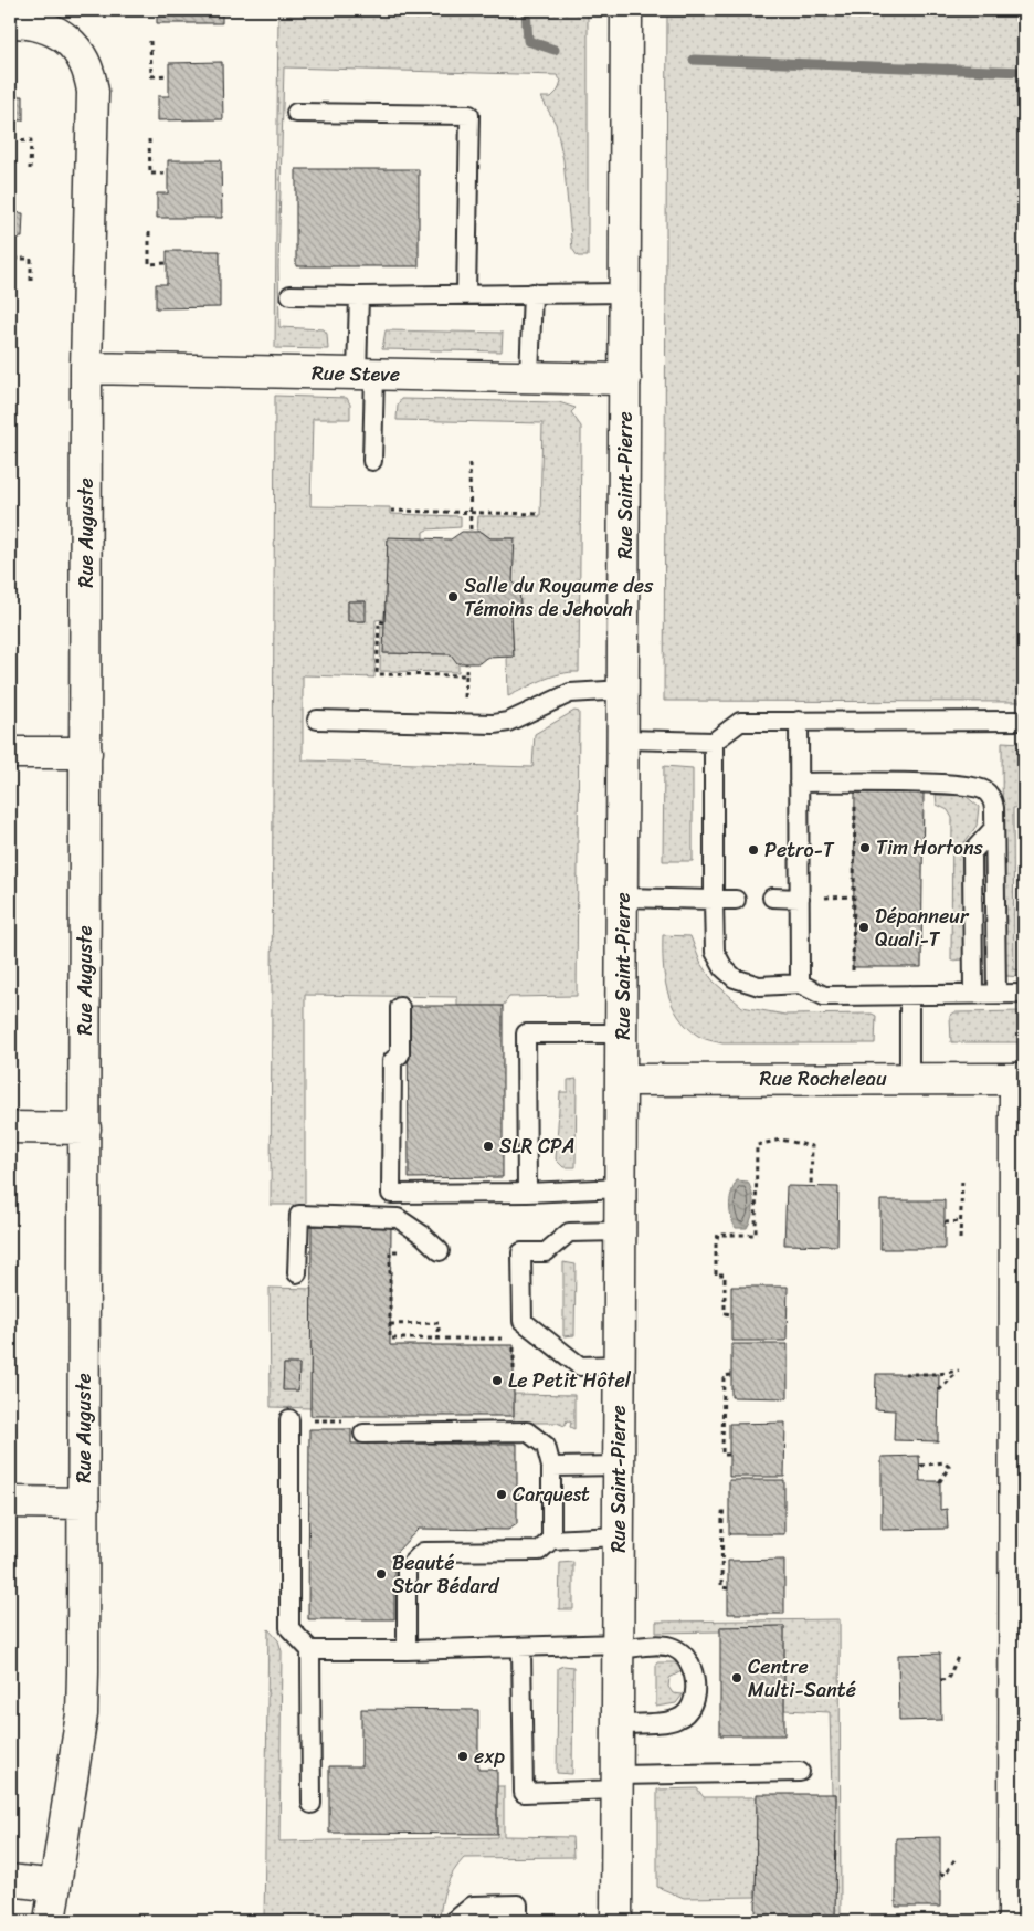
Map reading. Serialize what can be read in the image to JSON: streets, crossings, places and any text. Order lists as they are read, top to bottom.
{
  "streets": {
    "street": [
      "Rue Steve",
      "Rue Saint-Pierre",
      "Rue Auguste",
      "Rue Rocheleau"
    ]
  },
  "crossings": [
    ["Rue Steve", "Rue Saint-Pierre"],
    ["Rue Steve", "Rue Auguste"],
    ["Rue Saint-Pierre", "Rue Rocheleau"]
  ],
  "places": [
    "Salle du Royaume des Témoins de Jehovah",
    "Tim Hortons",
    "Petro-T",
    "Dépanneur Quali-T",
    "SLR CPA",
    "Le Petit Hôtel",
    "Carquest",
    "Beauté Star Bédard",
    "Centre Multi-Santé",
    "exp"
  ]
}
